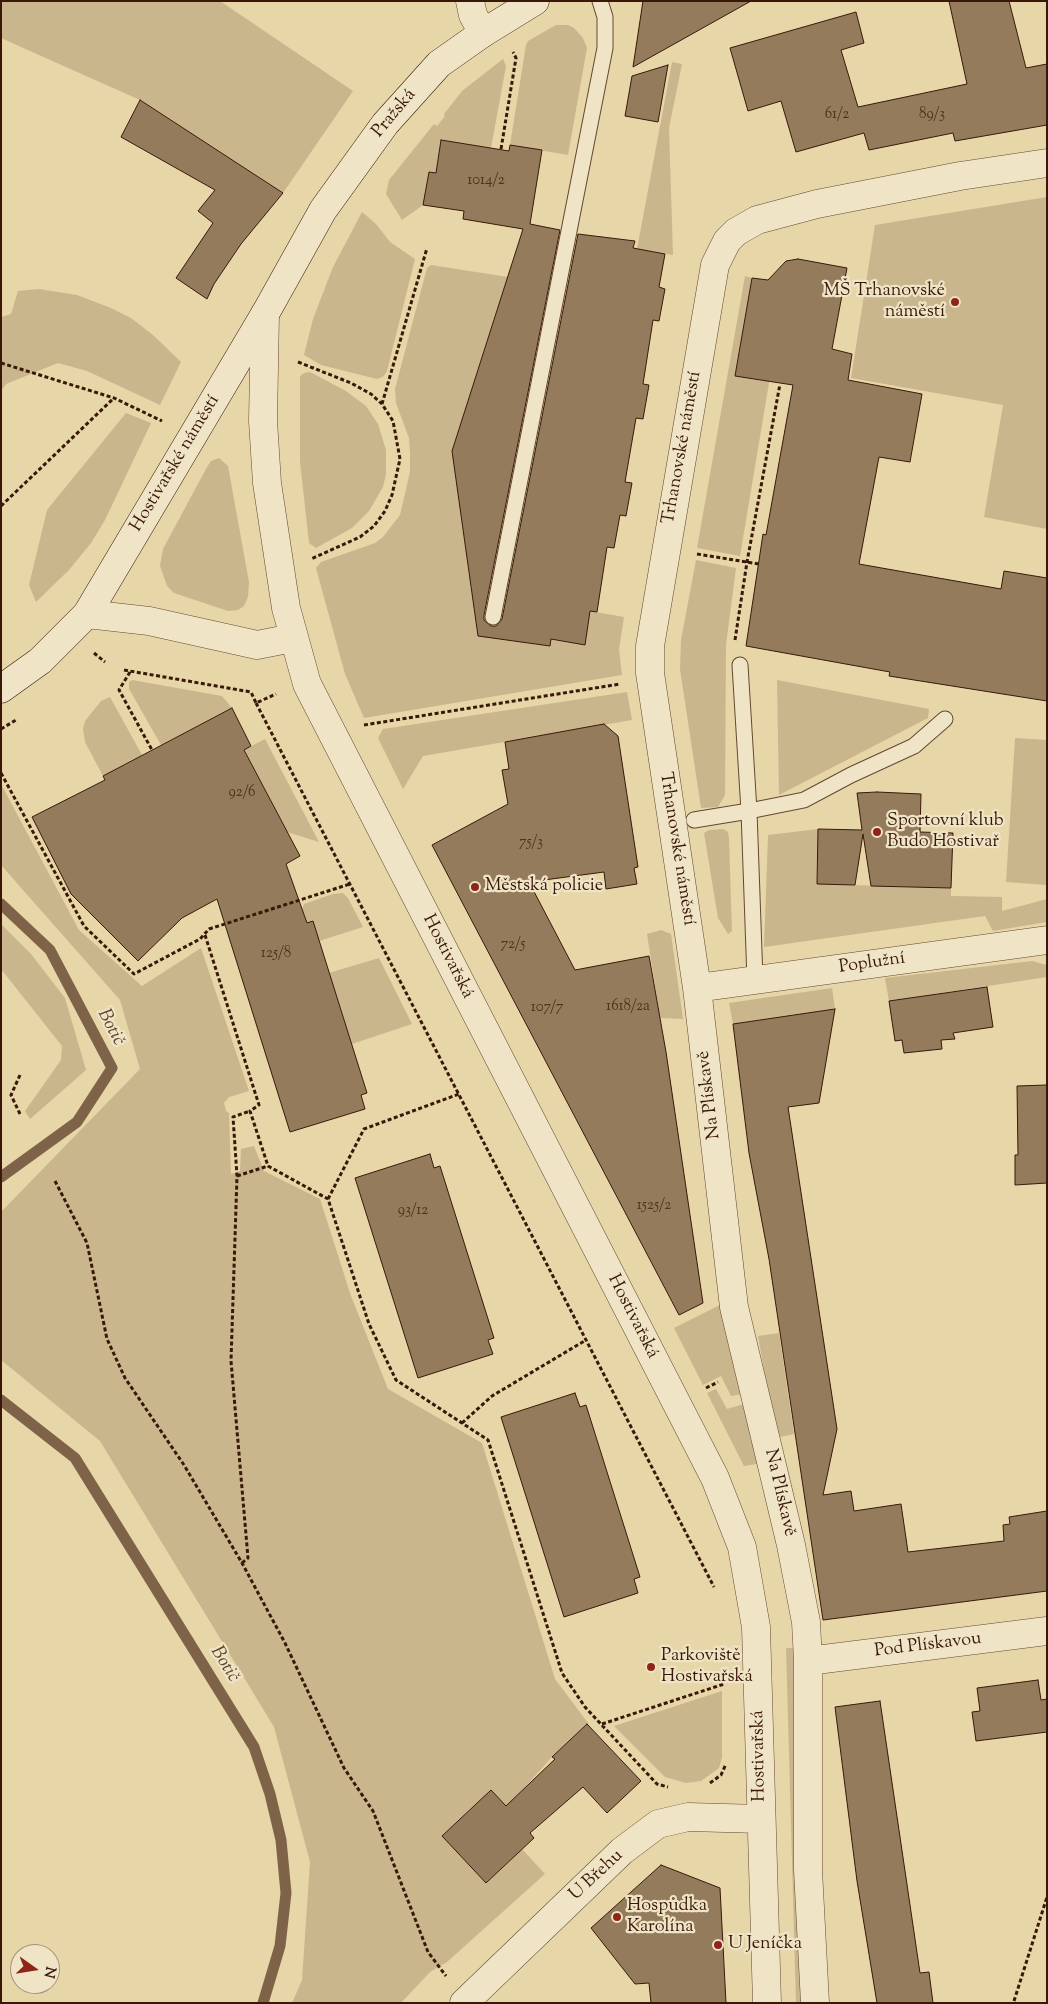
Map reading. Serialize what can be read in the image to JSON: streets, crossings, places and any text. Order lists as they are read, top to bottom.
{
  "streets": {
    "street": [
      "Pražská",
      "Trhanovské náměstí",
      "Hostivařské náměstí",
      "Hostivařská",
      "Poplužní",
      "Na Plískavě",
      "Pod Plískavou",
      "U Břehu"
    ]
  },
  "crossings": [
    ["Pražská", "Hostivařské náměstí"],
    ["Trhanovské náměstí", "Poplužní"],
    ["Trhanovské náměstí", "Na Plískavě"],
    ["Hostivařské náměstí", "Hostivařská"],
    ["Hostivařská", "U Břehu"],
    ["Poplužní", "Na Plískavě"],
    ["Na Plískavě", "Pod Plískavou"]
  ],
  "water": ["Botič"],
  "places": [
    "MŠ Trhanovské náměstí",
    "Sportovní klub Budo Hostivař",
    "Městská policie",
    "Parkoviště Hostivařská",
    "Hospůdka Karolína",
    "U Jeníčka"
  ],
  "house_numbers": [
    "61/2",
    "89/3",
    "1014/2",
    "92/6",
    "75/3",
    "72/5",
    "125/8",
    "1618/2a",
    "107/7",
    "1525/2",
    "93/12"
  ],
  "north": "right"
}
